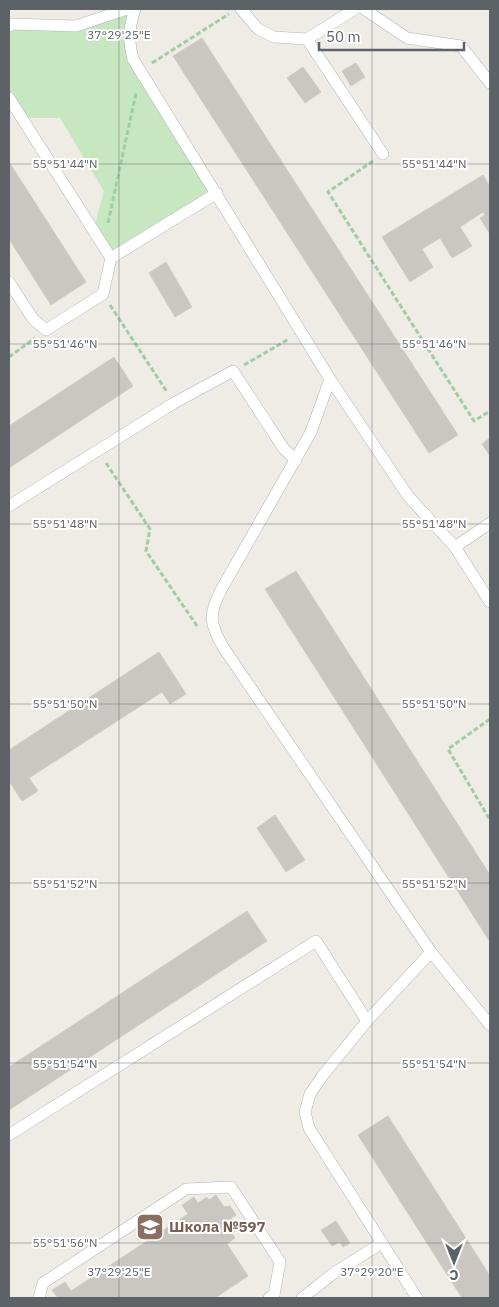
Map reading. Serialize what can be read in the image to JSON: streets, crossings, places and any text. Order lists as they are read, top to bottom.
{
  "places": {
    "school or university": ["Школа №597"]
  },
  "scale_bar": "50 m",
  "north": "bottom",
  "coordinates": [
    "37°29'25\"E",
    "55°51'44\"N",
    "55°51'46\"N",
    "55°51'48\"N",
    "55°51'50\"N",
    "55°51'52\"N",
    "55°51'54\"N",
    "55°51'56\"N",
    "37°29'20\"E"
  ]
}
